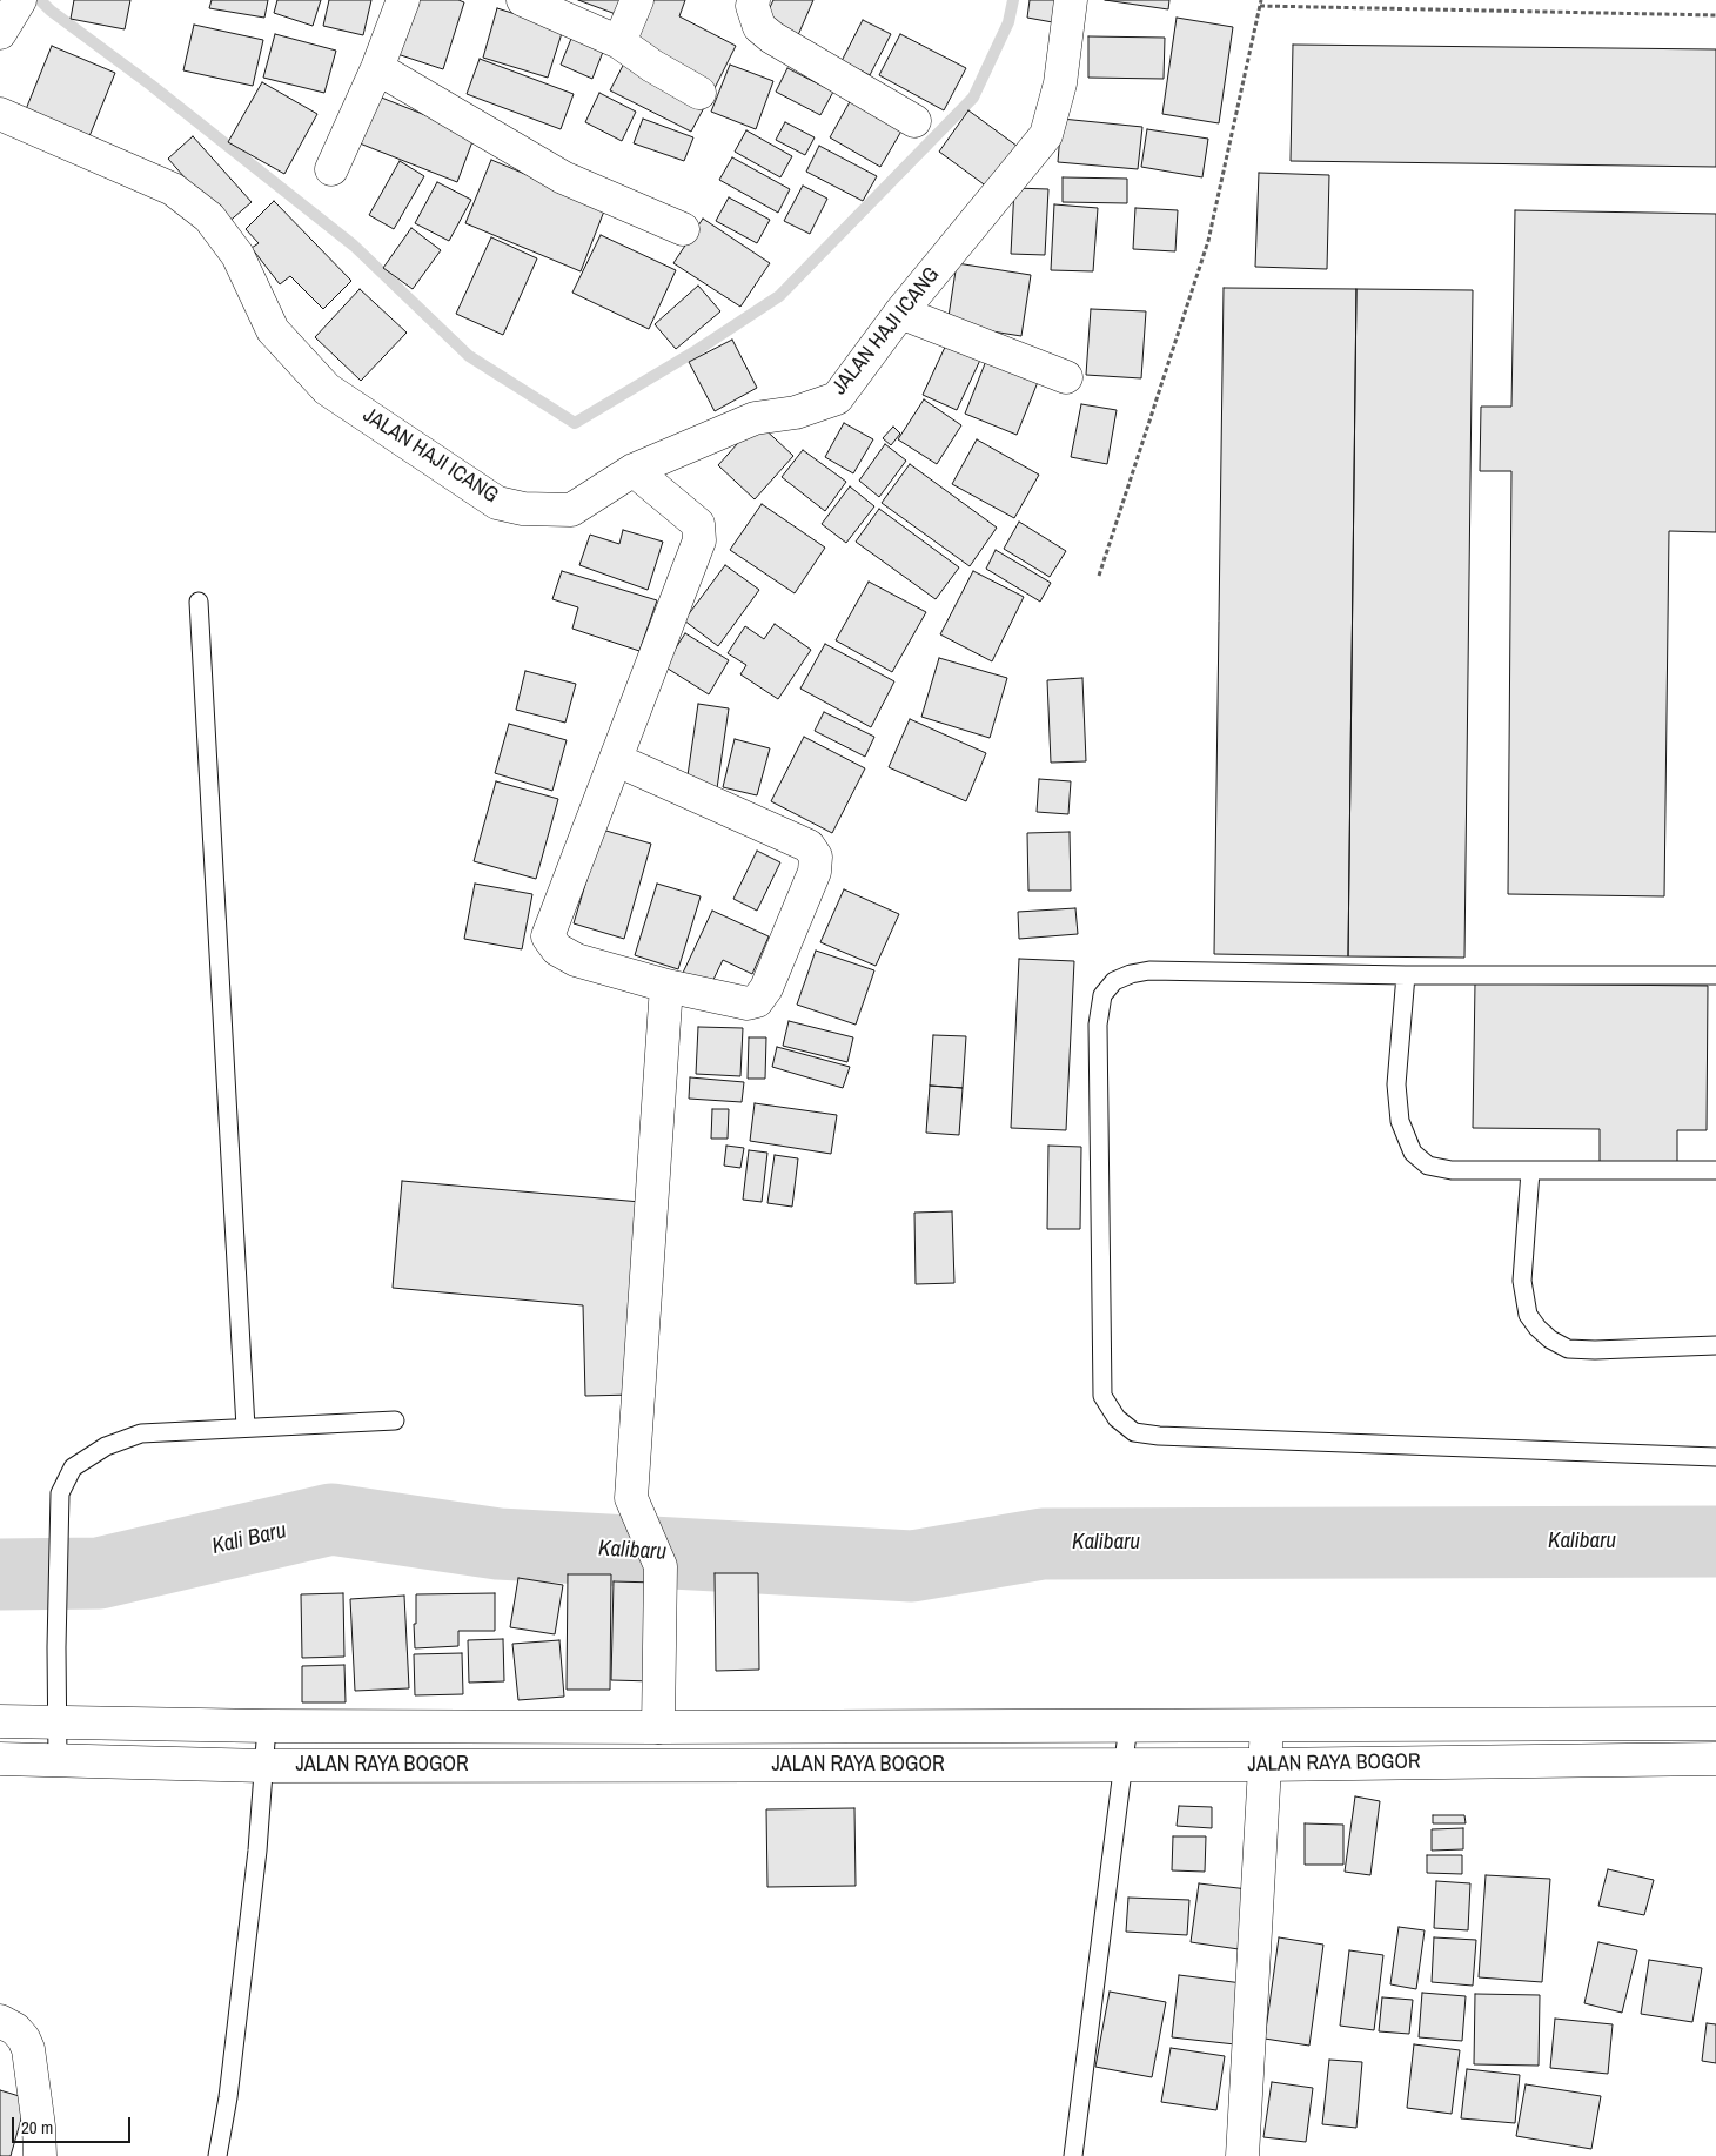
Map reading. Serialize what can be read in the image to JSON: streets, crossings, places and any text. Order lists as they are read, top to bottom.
{
  "streets": {
    "main road": ["JALAN HAJI ICANG", "JALAN RAYA BOGOR"]
  },
  "water": ["Kali Baru", "Kalibaru"],
  "scale_bar": "20 m"
}
